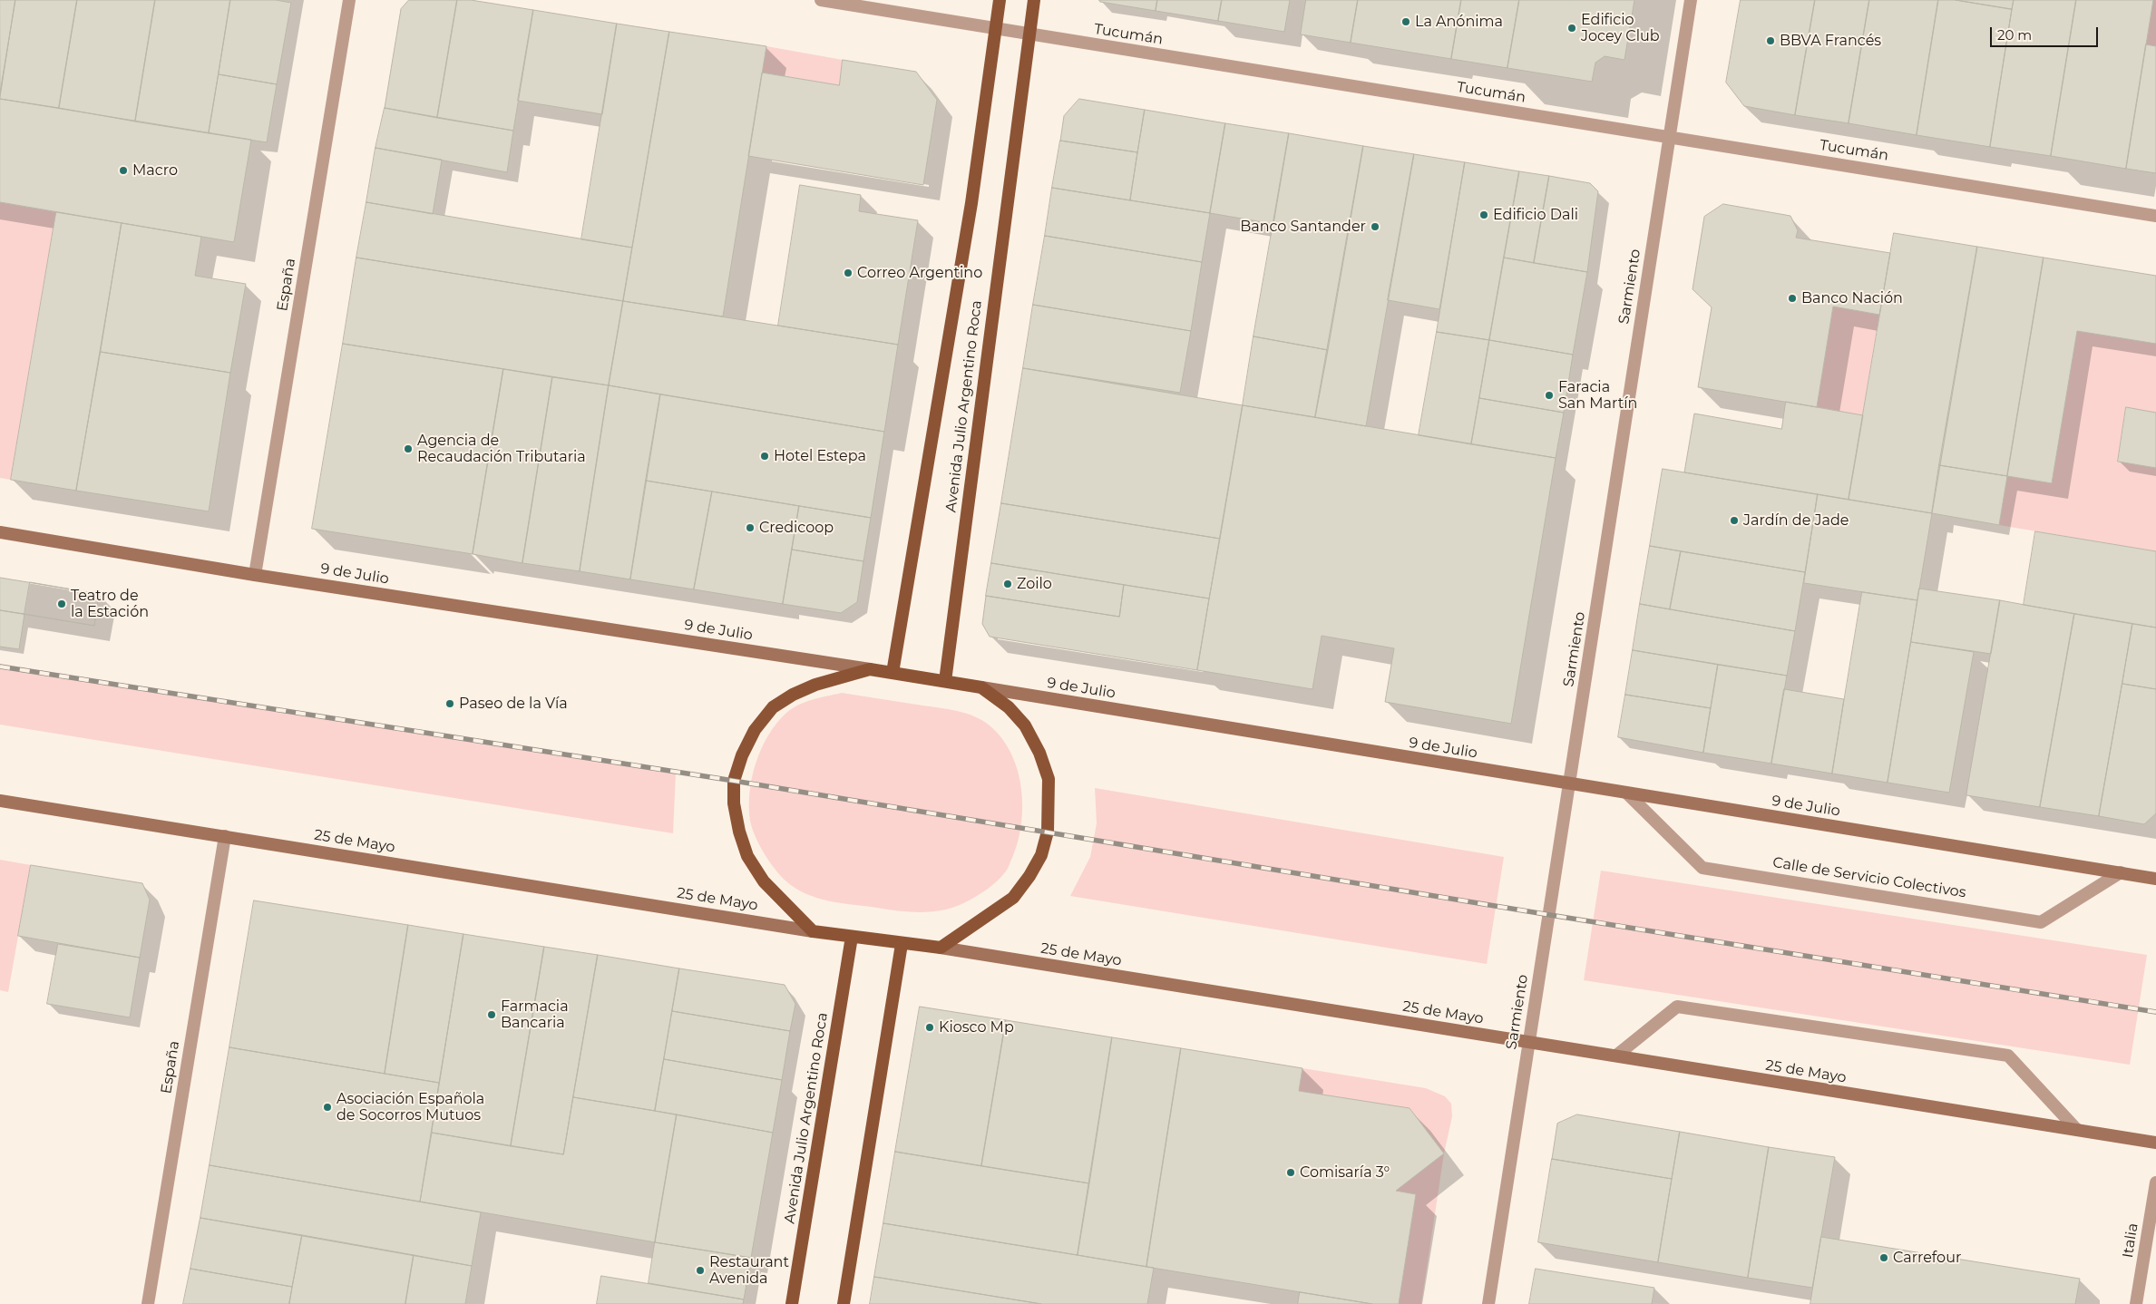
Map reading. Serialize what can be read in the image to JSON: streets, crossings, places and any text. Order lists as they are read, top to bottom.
{
  "streets": {
    "main road": ["Avenida Julio Argentino Roca", "9 de Julio", "25 de Mayo"],
    "street": [
      "Tucumán",
      "España",
      "Sarmiento",
      "Calle de Servicio Colectivos",
      "Italia"
    ]
  },
  "crossings": [
    ["Tucumán", "Sarmiento"],
    ["Tucumán", "Avenida Julio Argentino Roca"],
    ["España", "9 de Julio"],
    ["España", "25 de Mayo"],
    ["Sarmiento", "9 de Julio"],
    ["Sarmiento", "25 de Mayo"],
    ["Avenida Julio Argentino Roca", "9 de Julio"],
    ["Avenida Julio Argentino Roca", "25 de Mayo"],
    ["9 de Julio", "Calle de Servicio Colectivos"]
  ],
  "places": [
    "La Anónima",
    "Edificio Jocey Club",
    "BBVA Francés",
    "Macro",
    "Edificio Dali",
    "Banco Santander",
    "Correo Argentino",
    "Banco Nación",
    "Faracia San Martín",
    "Agencia de Recaudación Tributaria",
    "Hotel Estepa",
    "Jardín de Jade",
    "Credicoop",
    "Zoilo",
    "Teatro de la Estación",
    "Paseo de la Vía",
    "Farmacia Bancaria",
    "Kiosco Mp",
    "Asociación Española de Socorros Mutuos",
    "Comisaría 3°",
    "Carrefour",
    "Restaurant Avenida"
  ],
  "scale_bar": "20 m"
}
